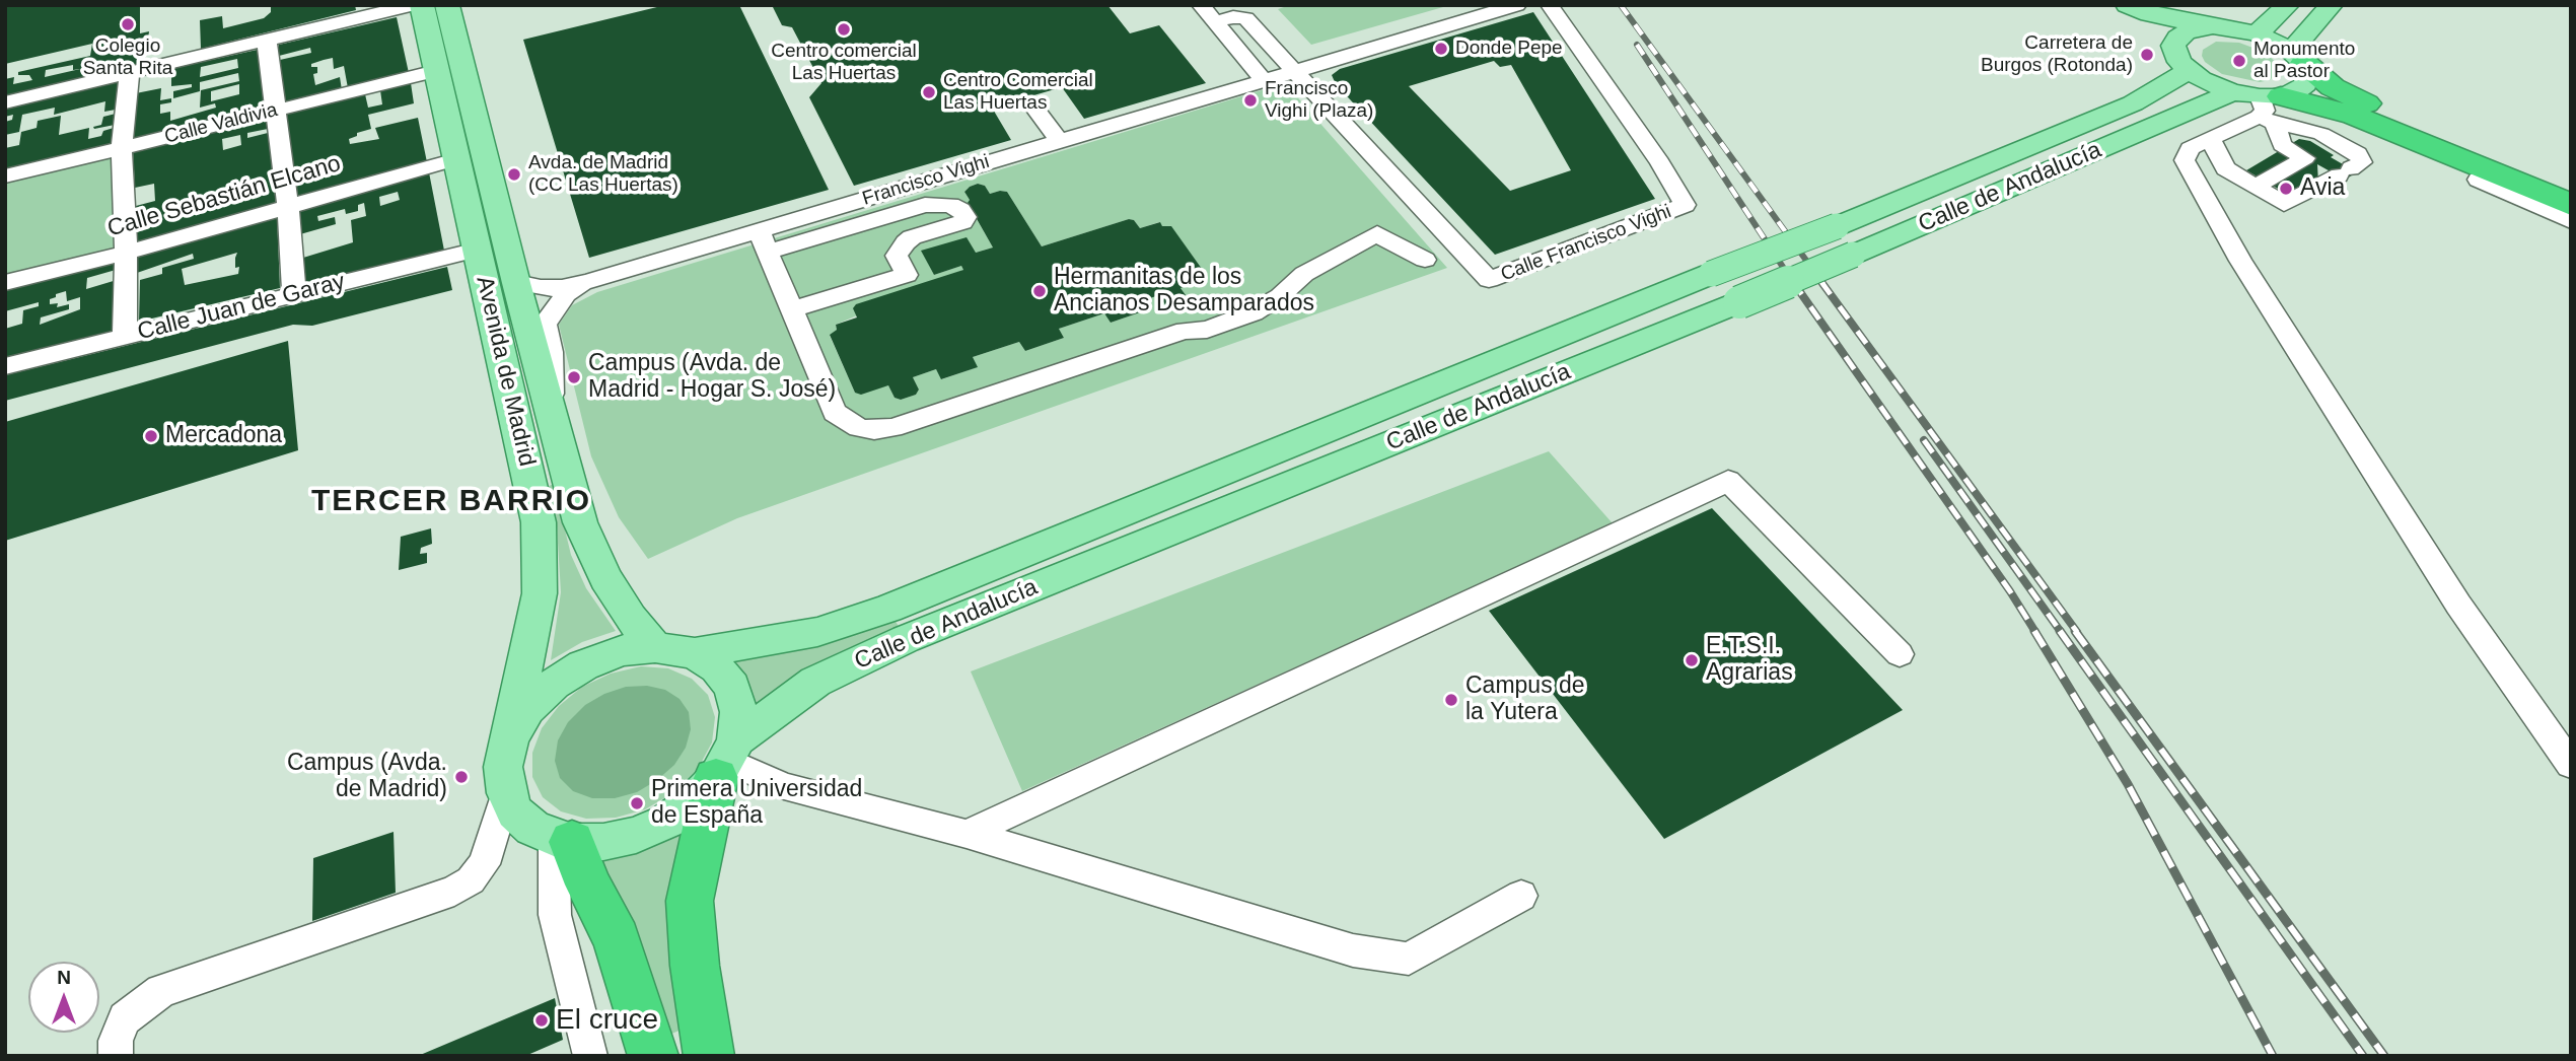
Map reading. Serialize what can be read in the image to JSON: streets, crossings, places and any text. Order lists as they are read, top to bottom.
{
  "streets": {
    "main road": ["Calle de Andalucía", "Avenida de Madrid"],
    "street": [
      "Calle Valdivia",
      "Francisco Vighi",
      "Calle Sebastián Elcano",
      "Calle Francisco Vighi",
      "Calle Juan de Garay"
    ]
  },
  "crossings": [
    ["Calle Valdivia", "Avenida de Madrid"],
    ["Francisco Vighi", "Avenida de Madrid"],
    ["Calle de Andalucía", "Avenida de Madrid"],
    ["Calle Sebastián Elcano", "Avenida de Madrid"],
    ["Calle Juan de Garay", "Avenida de Madrid"]
  ],
  "districts": ["TERCER BARRIO"],
  "places": [
    "Colegio Santa Rita",
    "Centro comercial Las Huertas",
    "Donde Pepe",
    "Carretera de Burgos (Rotonda)",
    "Monumento al Pastor",
    "Centro Comercial Las Huertas",
    "Francisco Vighi (Plaza)",
    "Avda. de Madrid (CC Las Huertas)",
    "Avia",
    "Hermanitas de los Ancianos Desamparados",
    "Campus (Avda. de Madrid - Hogar S. José)",
    "Mercadona",
    "E.T.S.I. Agrarias",
    "Campus de la Yutera",
    "Campus (Avda. de Madrid)",
    "Primera Universidad de España",
    "El cruce"
  ],
  "north": "top"
}
